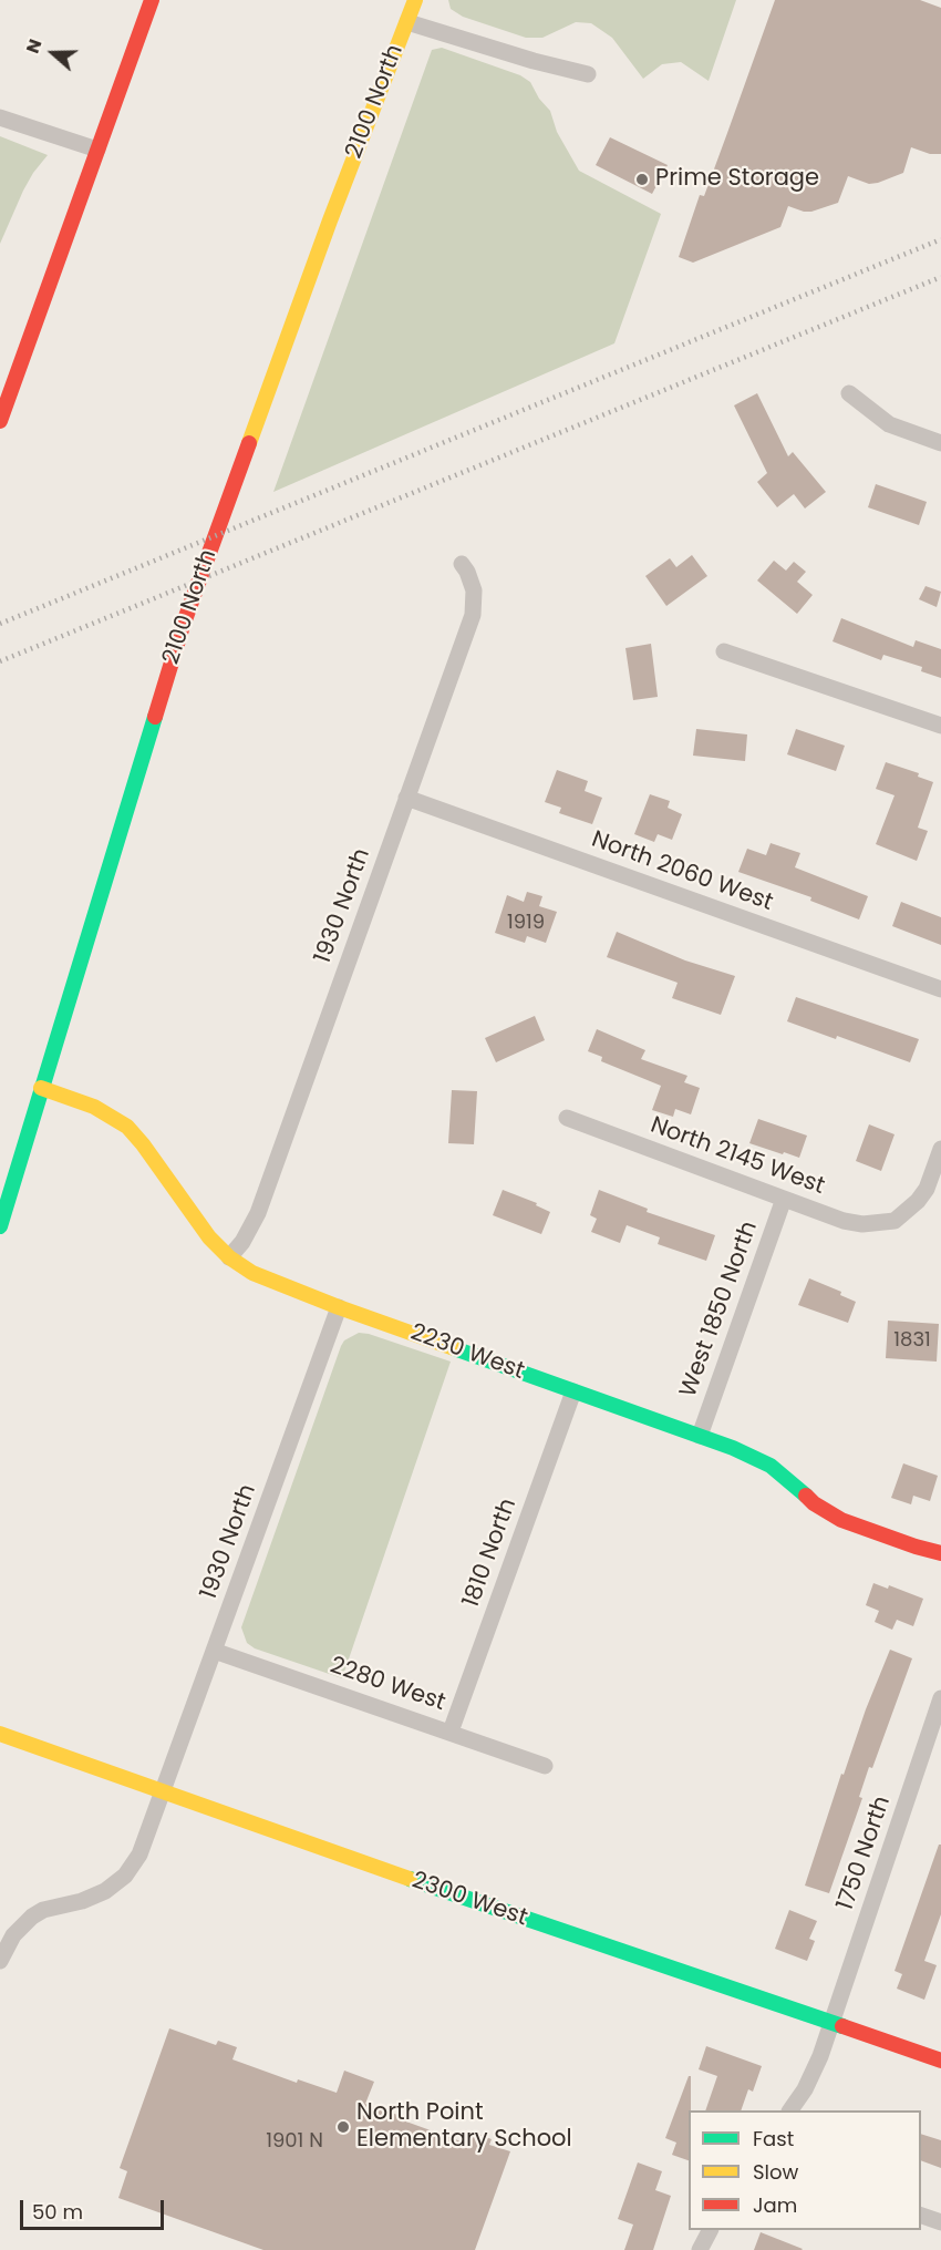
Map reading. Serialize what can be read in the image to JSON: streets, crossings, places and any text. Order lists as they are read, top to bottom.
{
  "streets": {
    "main road": ["2100 North", "2230 West", "2300 West"],
    "street": [
      "North 2060 West",
      "1930 North",
      "North 2145 West",
      "West 1850 North",
      "1810 North",
      "2280 West",
      "1750 North"
    ]
  },
  "crossings": [
    ["2100 North", "2230 West"],
    ["North 2060 West", "1930 North"],
    ["1930 North", "2230 West"],
    ["1930 North", "2280 West"],
    ["1930 North", "2300 West"],
    ["North 2145 West", "West 1850 North"],
    ["West 1850 North", "2230 West"],
    ["2230 West", "1810 North"],
    ["1810 North", "2280 West"],
    ["1750 North", "2300 West"]
  ],
  "places": ["Prime Storage", "North Point Elementary School"],
  "house_numbers": ["1919", "1831", "1901 N"],
  "legend": ["Fast", "Slow", "Jam"],
  "scale_bar": "50 m",
  "north": "left"
}
